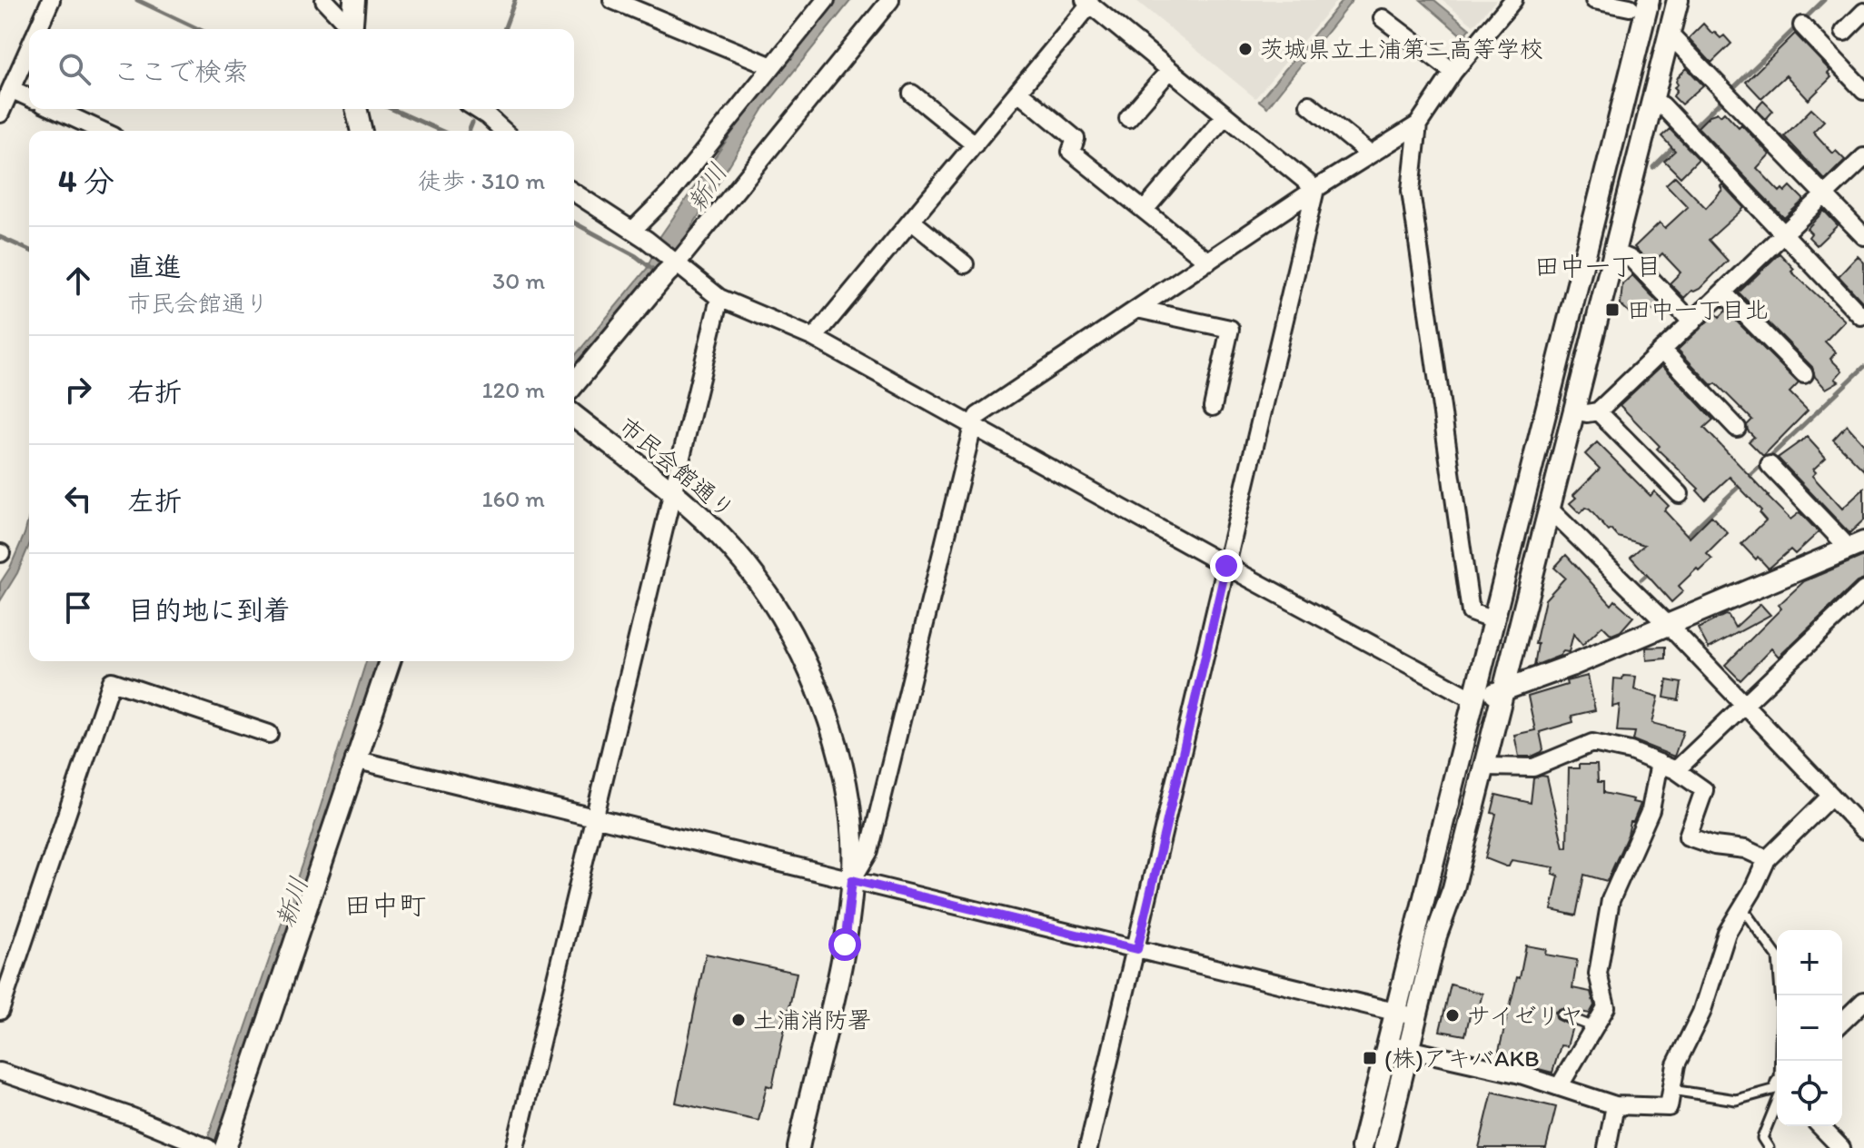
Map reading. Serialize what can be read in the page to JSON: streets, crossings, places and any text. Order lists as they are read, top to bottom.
{
  "streets": {
    "street": ["市民会館通り"]
  },
  "districts": ["田中一丁目", "田中町"],
  "water": ["新川"],
  "places": {
    "other": ["茨城県立土浦第二高等学校", "サイゼリヤ", "土浦消防署"],
    "transit": ["田中一丁目北", "(株)アキバAKB"]
  },
  "page": {
    "search": "ここで検索",
    "heading": ["4 分", "徒歩 · 310 m"],
    "list": [
      ["直進", "市民会館通り", "30 m"],
      ["右折", "120 m"],
      ["左折", "160 m"],
      "目的地に到着"
    ],
    "map_buttons": ["+", "−"]
  }
}
